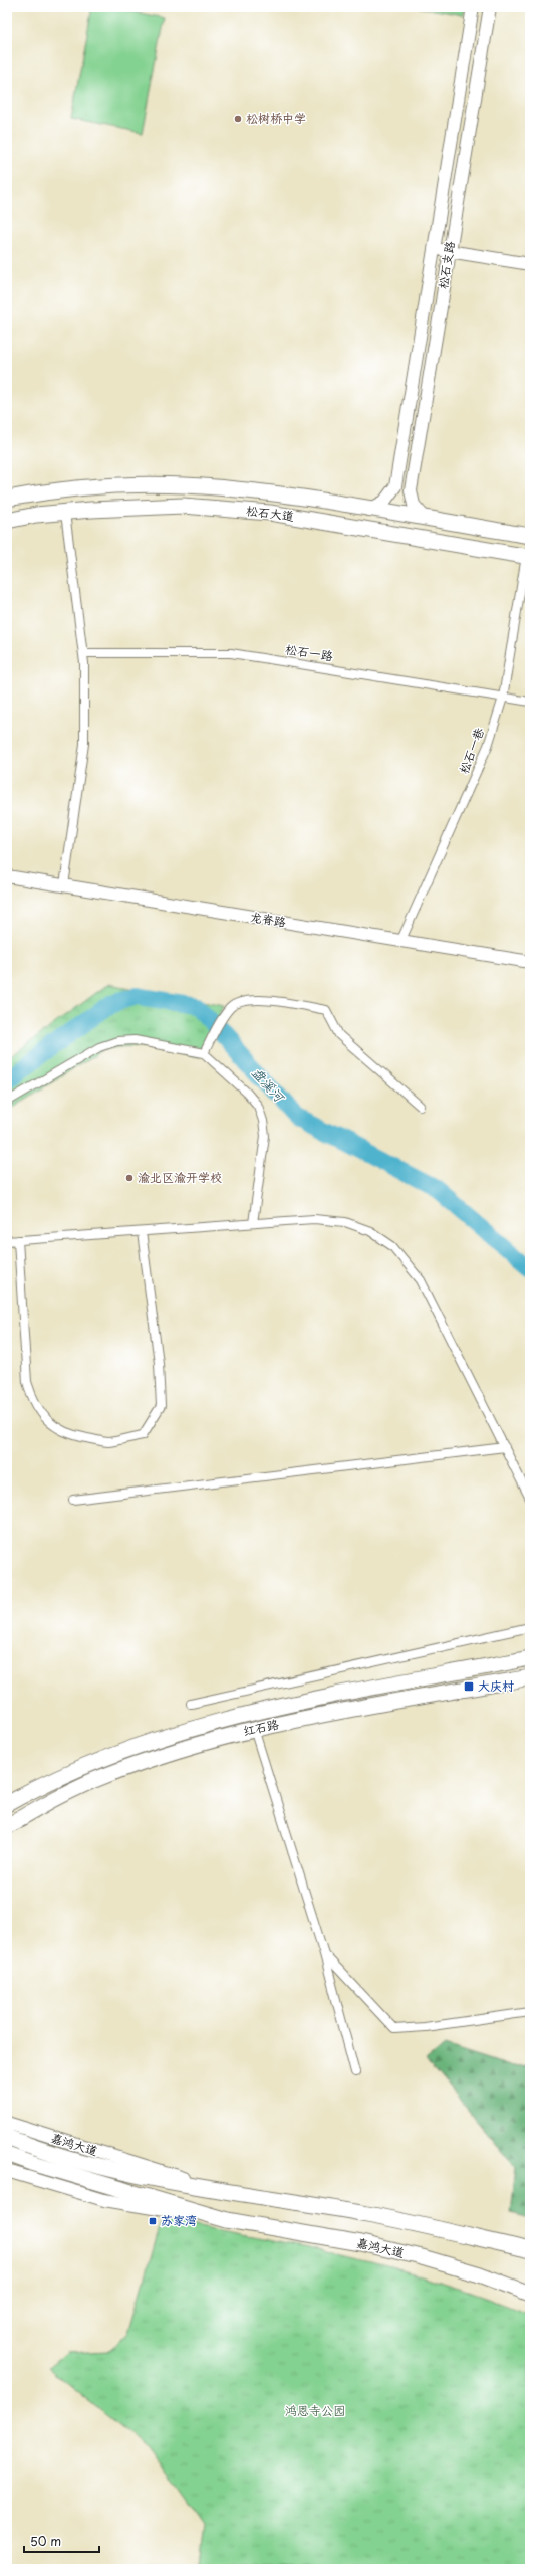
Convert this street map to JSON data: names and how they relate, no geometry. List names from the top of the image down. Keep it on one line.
{"streets":{"highway":["松石大道","红石路","嘉鸿大道"],"street":["松石支路","松石一路","松石一巷","龙脊路"]},"crossings":[["松石支路","松石大道"],["松石大道","松石一巷"],["松石一路","松石一巷"],["松石一巷","龙脊路"]],"water":["盘溪河"],"parks":["鸿恩寺公园"],"places":{"other":["松树桥中学","渝北区渝开学校"],"transit":["大庆村","苏家湾"]},"scale_bar":"50 m"}
